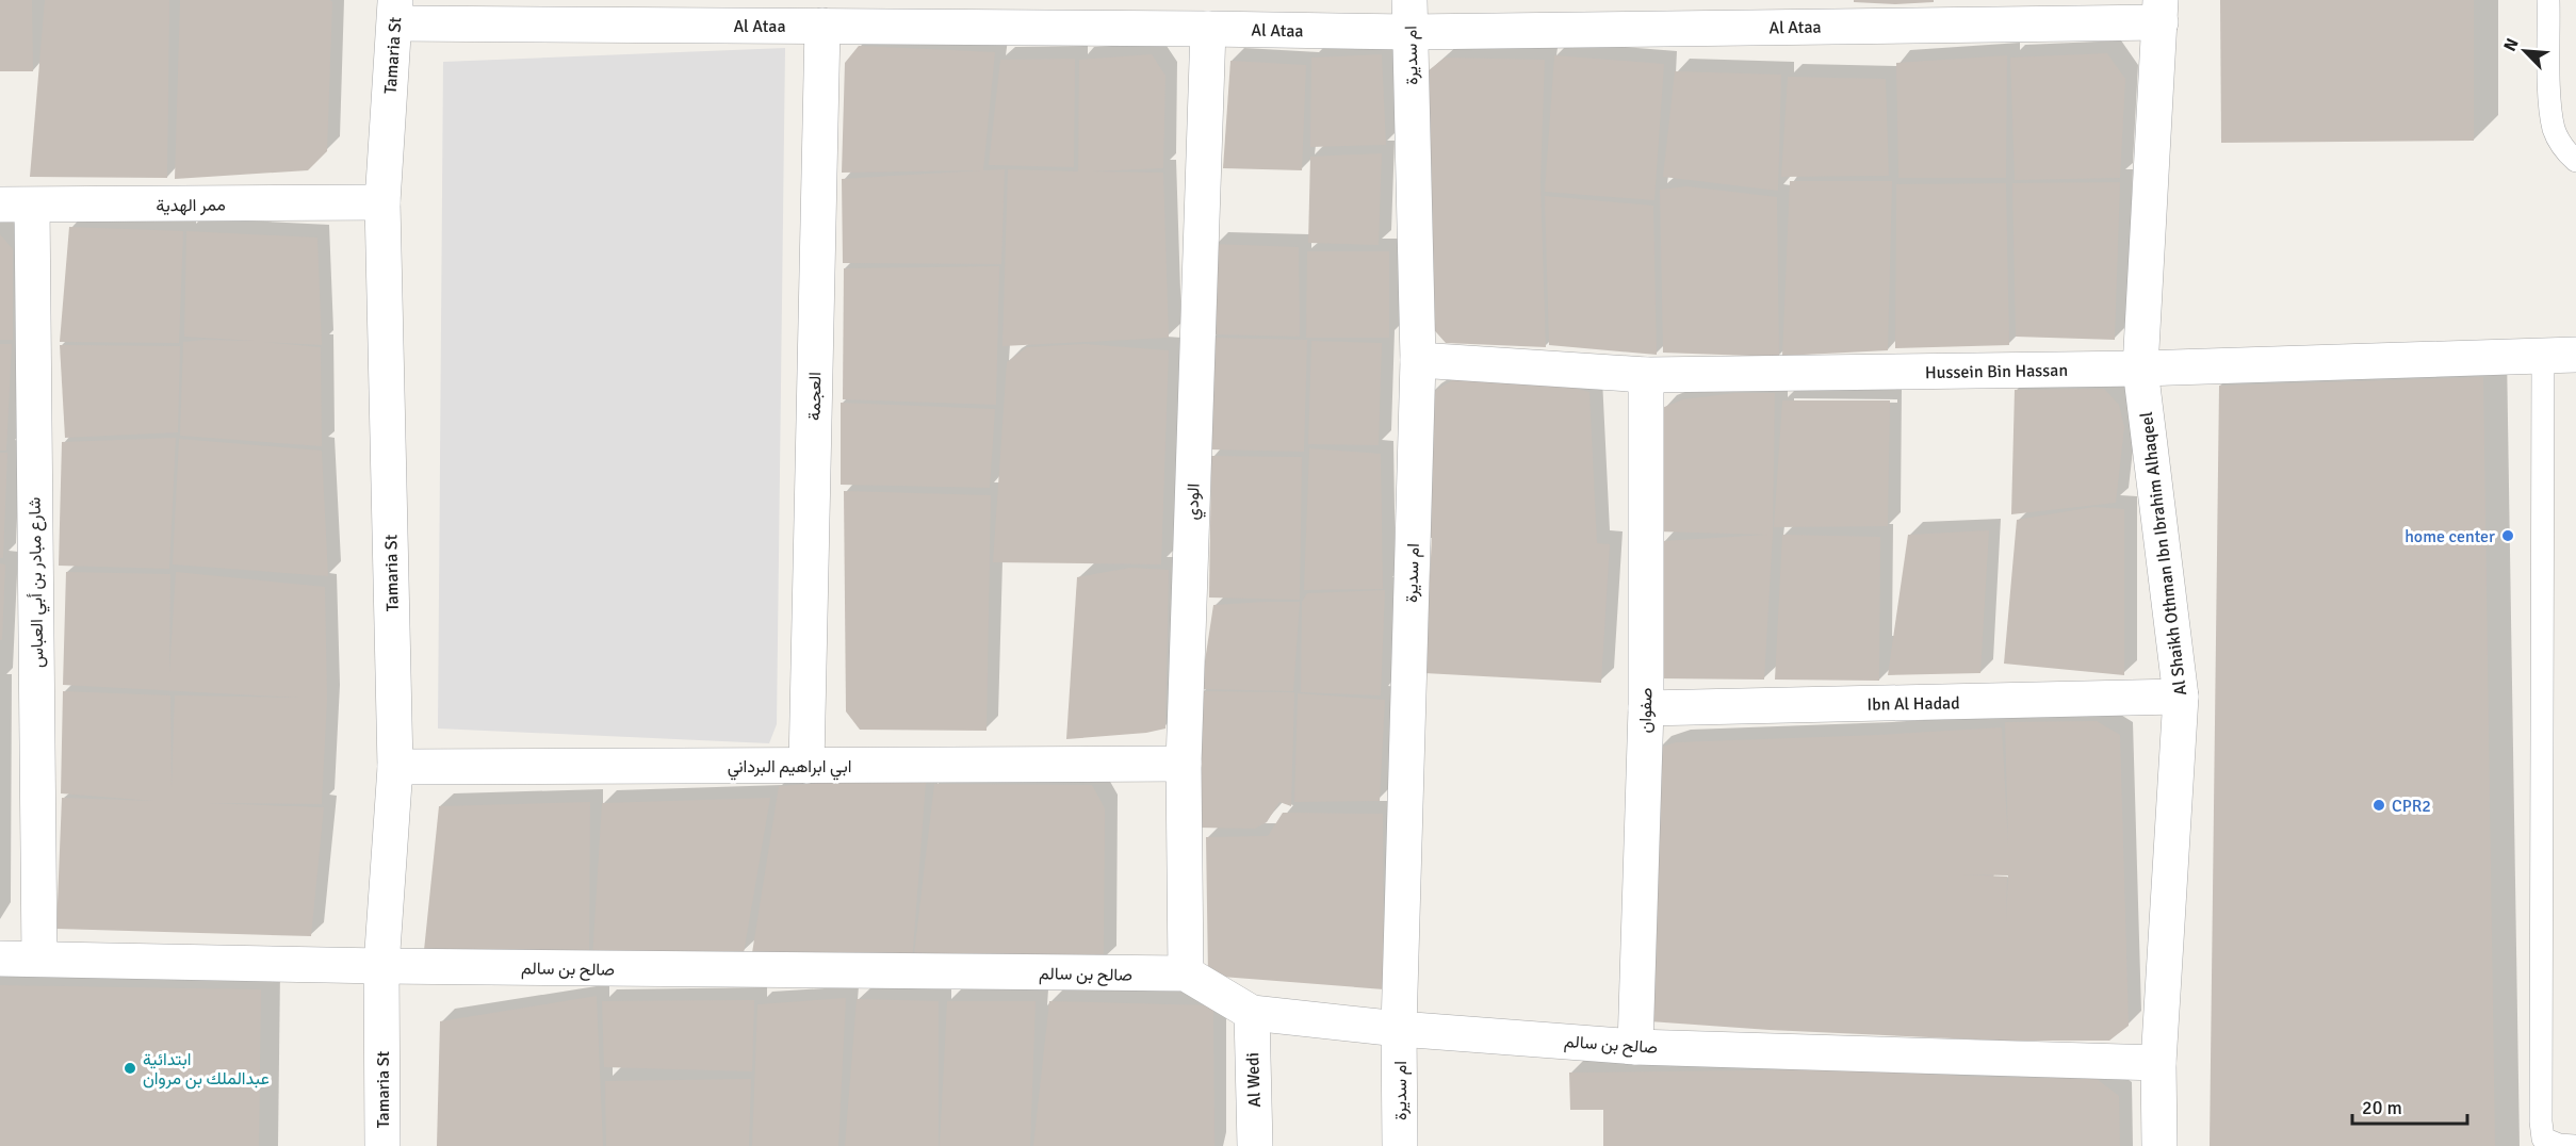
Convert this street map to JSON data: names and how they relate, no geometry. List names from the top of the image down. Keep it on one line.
{"streets":{"street":["Al Ataa","Tamaria St","ام سديرة","ممر الهدية","Hussein Bin Hassan","العجمة","الودي","Al Shaikh Othman Ibn Ibrahim Alhaqeel","شارع مبادر بن أبي العباس","Ibn Al Hadad","صفوان","ابي ابراهيم البرداني","صالح بن سالم","Al Wedi"]},"crossings":[["Al Ataa","Tamaria St"],["Al Ataa","ام سديرة"],["Al Ataa","العجمة"],["Al Ataa","الودي"],["Al Ataa","Al Shaikh Othman Ibn Ibrahim Alhaqeel"],["Tamaria St","ممر الهدية"],["Tamaria St","ابي ابراهيم البرداني"],["Tamaria St","صالح بن سالم"],["ام سديرة","Hussein Bin Hassan"],["ام سديرة","صالح بن سالم"],["ممر الهدية","شارع مبادر بن أبي العباس"],["Hussein Bin Hassan","Al Shaikh Othman Ibn Ibrahim Alhaqeel"],["Hussein Bin Hassan","صفوان"],["العجمة","ابي ابراهيم البرداني"],["الودي","ابي ابراهيم البرداني"],["الودي","صالح بن سالم"],["Al Shaikh Othman Ibn Ibrahim Alhaqeel","Ibn Al Hadad"],["Al Shaikh Othman Ibn Ibrahim Alhaqeel","صالح بن سالم"],["شارع مبادر بن أبي العباس","صالح بن سالم"],["Ibn Al Hadad","صفوان"],["صفوان","صالح بن سالم"],["صالح بن سالم","Al Wedi"]],"places":["home center","CPR2","ابتدائية عبدالملك بن مروان"],"scale_bar":"20 m","north":"top left"}
